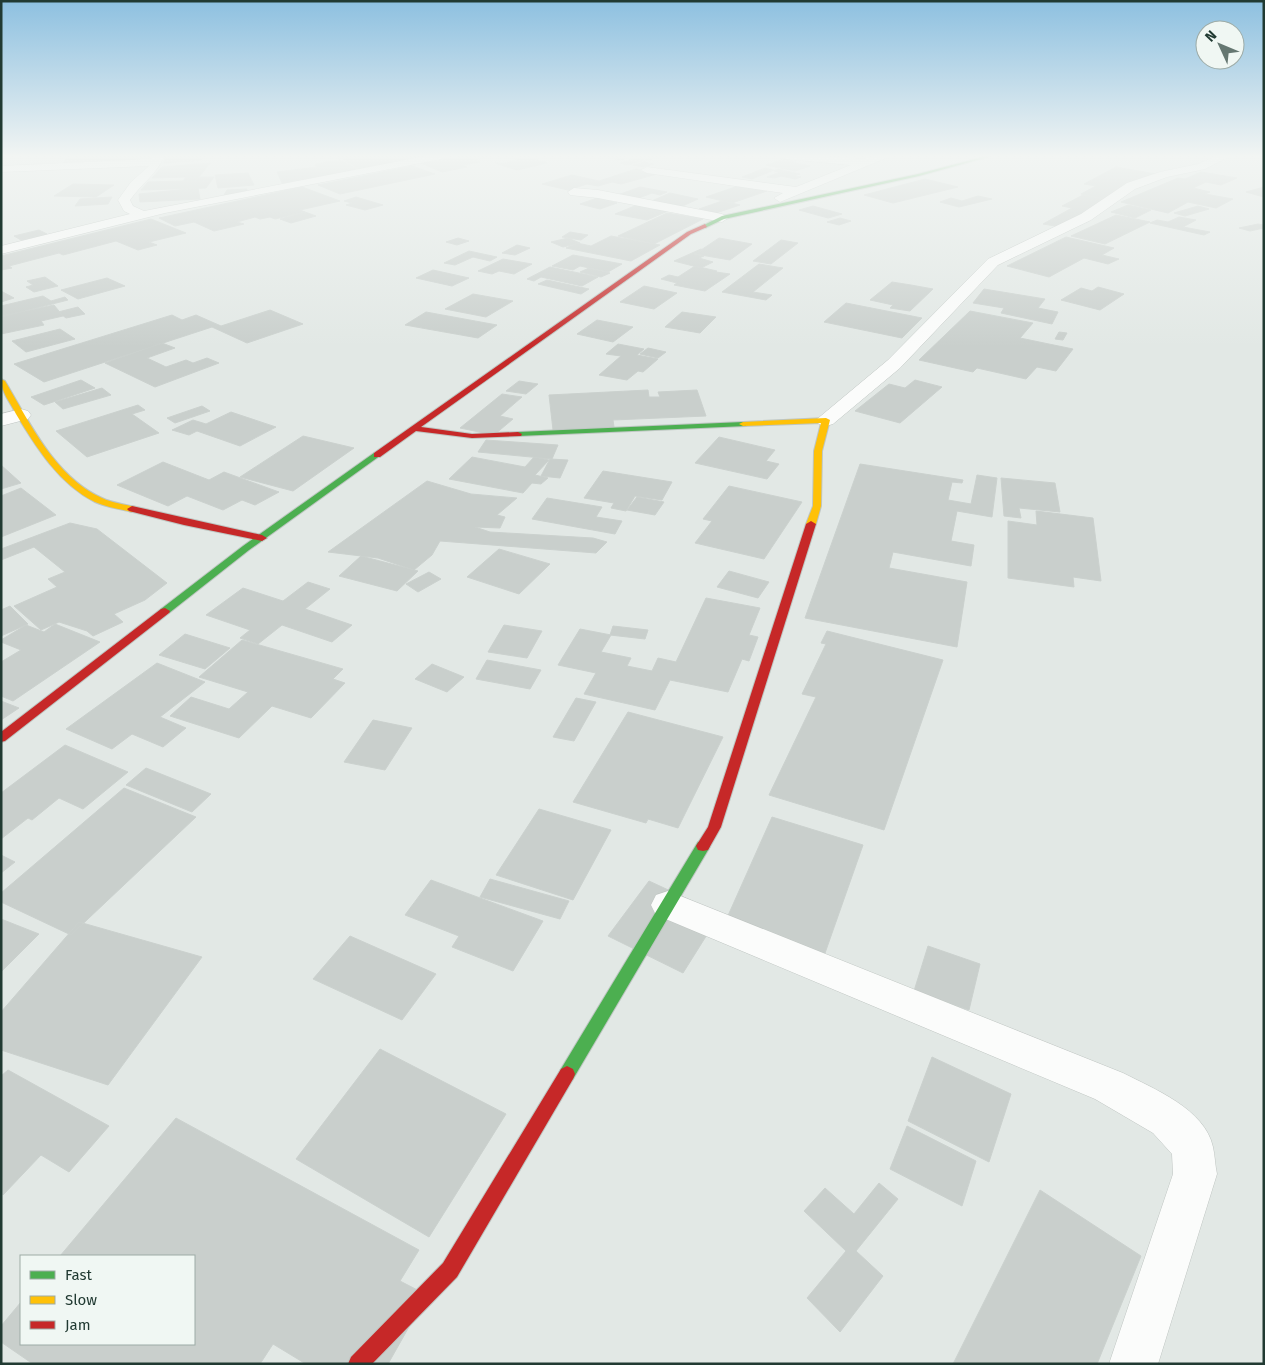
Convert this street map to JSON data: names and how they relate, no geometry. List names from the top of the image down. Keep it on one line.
{"legend":["Fast","Slow","Jam"],"north":"top left"}
